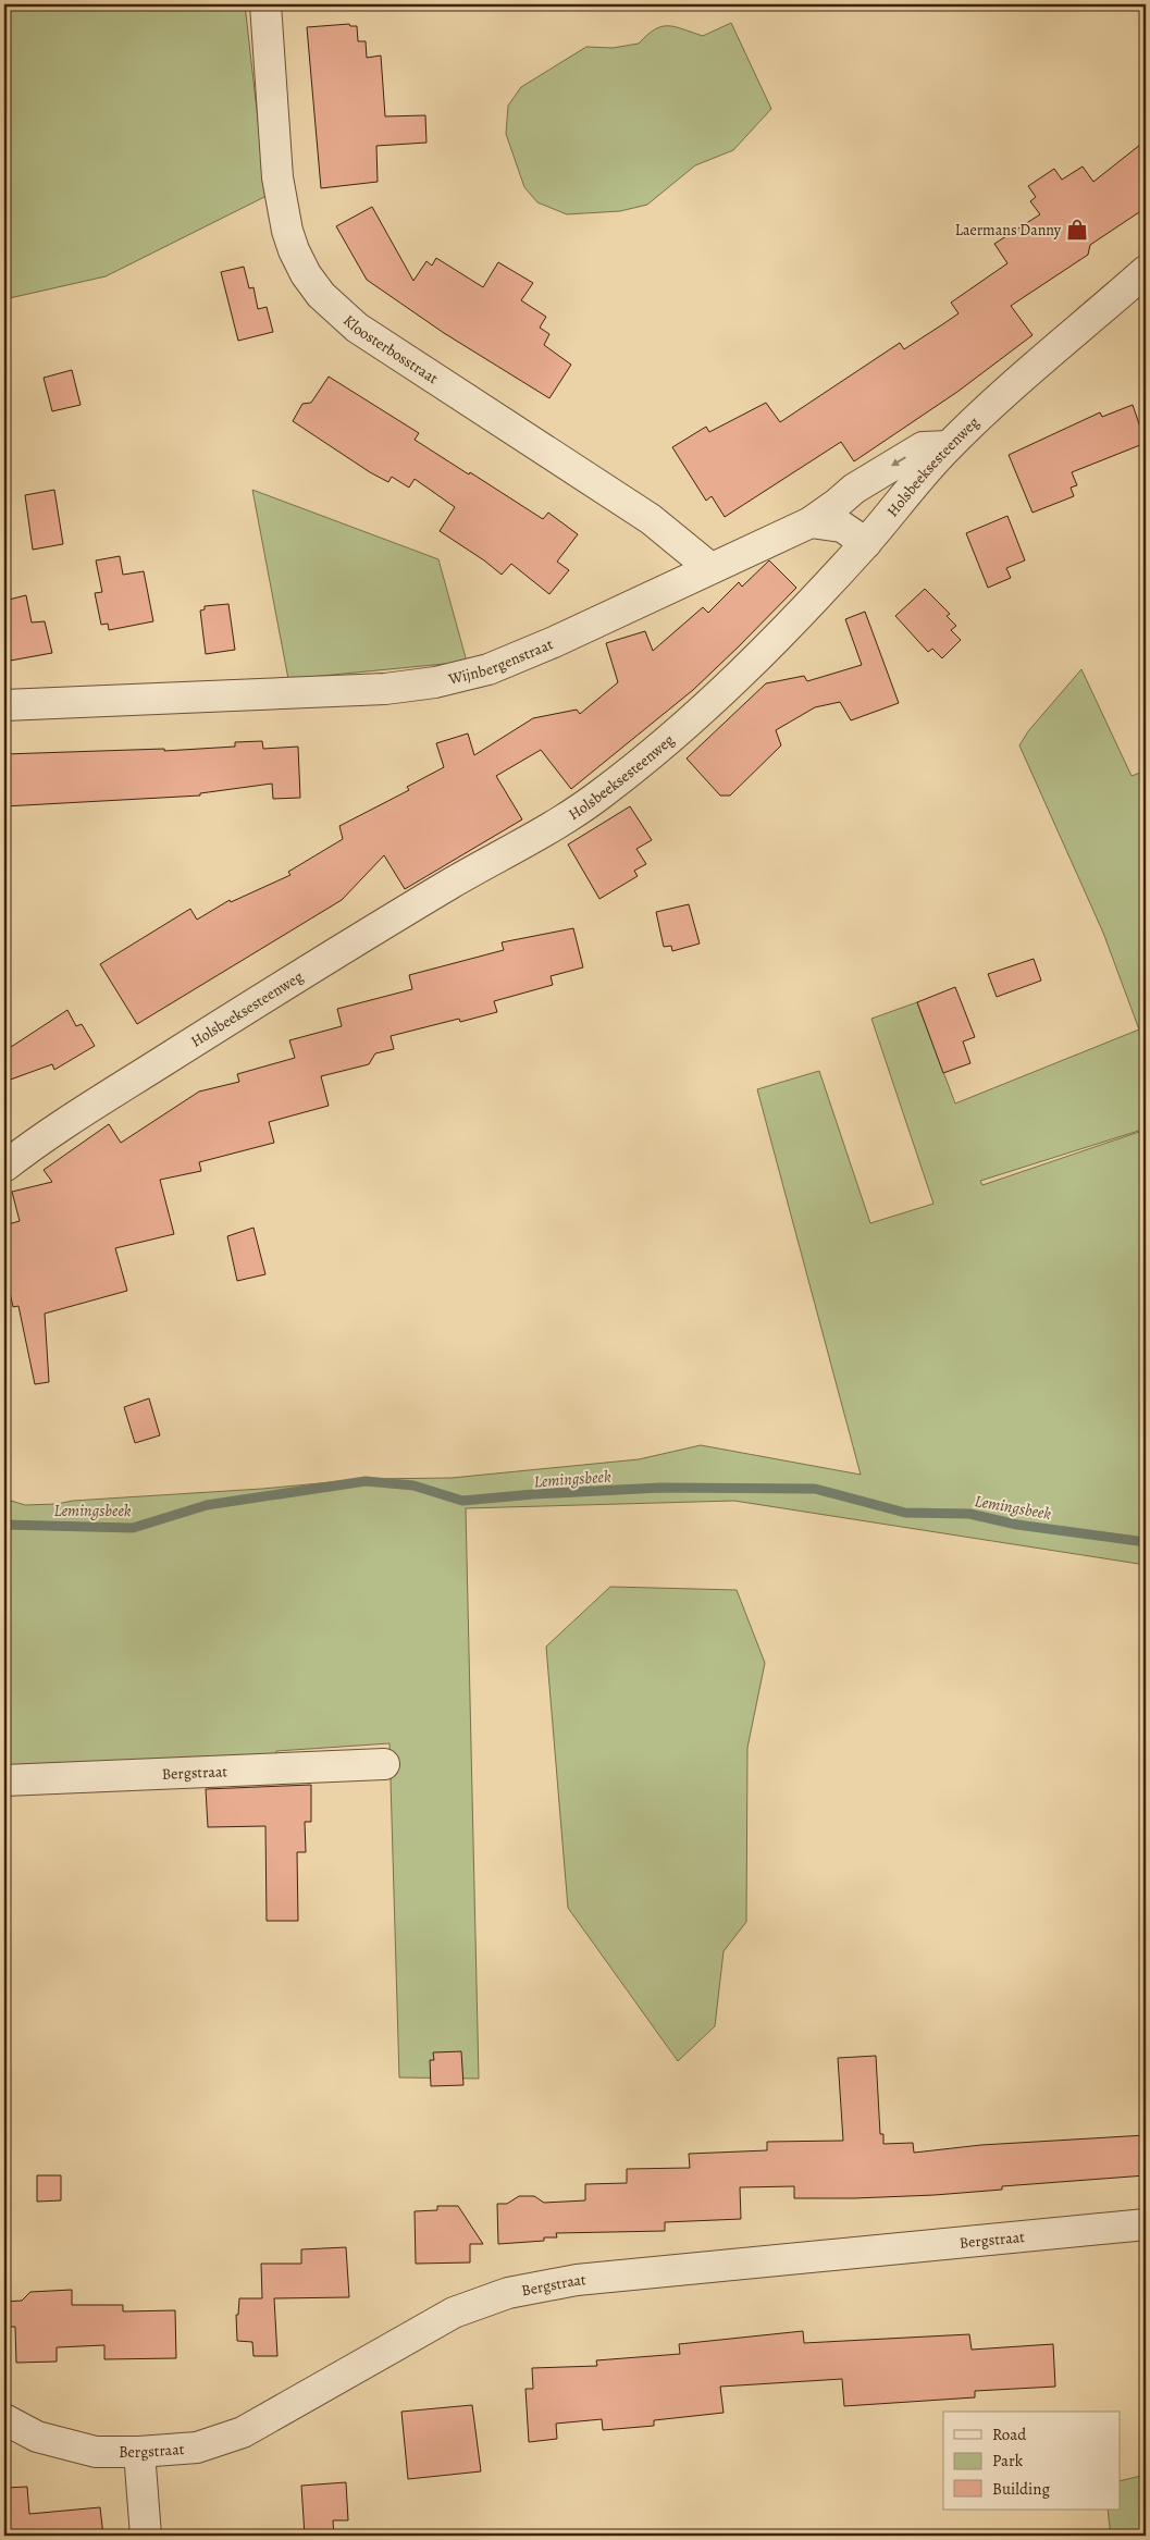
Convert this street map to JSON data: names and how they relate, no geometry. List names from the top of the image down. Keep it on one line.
{"streets":{"street":["Kloosterbosstraat","Holsbeeksesteenweg","Wijnbergenstraat","Bergstraat"]},"crossings":[["Kloosterbosstraat","Wijnbergenstraat"],["Holsbeeksesteenweg","Wijnbergenstraat"]],"water":["Lemingsbeek"],"places":{"shop":["Laermans Danny"]},"legend":["Road","Park","Building"]}
